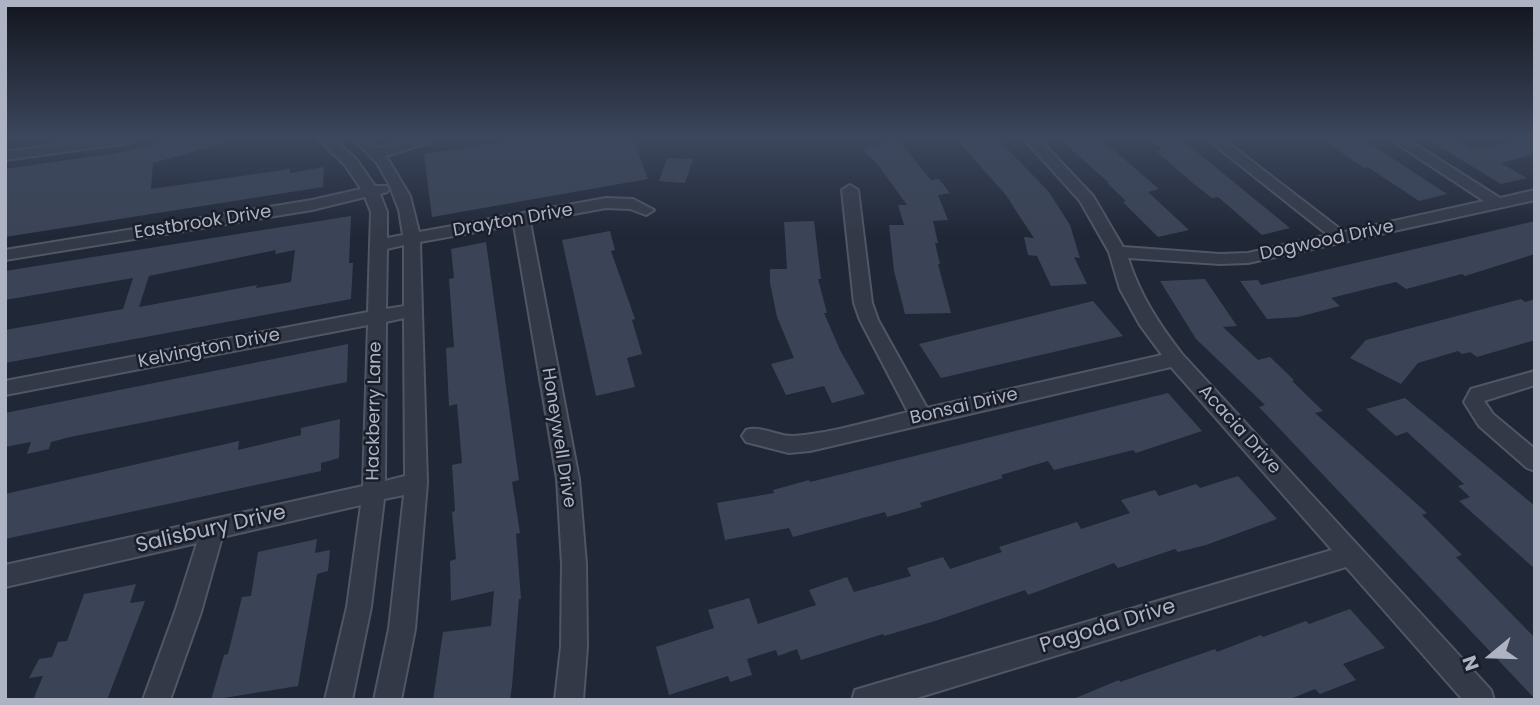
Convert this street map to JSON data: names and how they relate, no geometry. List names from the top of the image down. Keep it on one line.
{"streets":{"street":["Drayton Drive","Eastbrook Drive","Dogwood Drive","Kelvington Drive","Bonsai Drive","Hackberry Lane","Acacia Drive","Honeywell Drive","Salisbury Drive","Pagoda Drive"]},"crossings":[["Drayton Drive","Hackberry Lane"],["Drayton Drive","Honeywell Drive"],["Eastbrook Drive","Hackberry Lane"],["Dogwood Drive","Acacia Drive"],["Kelvington Drive","Hackberry Lane"],["Bonsai Drive","Acacia Drive"],["Hackberry Lane","Salisbury Drive"],["Acacia Drive","Pagoda Drive"]],"north":"left"}
